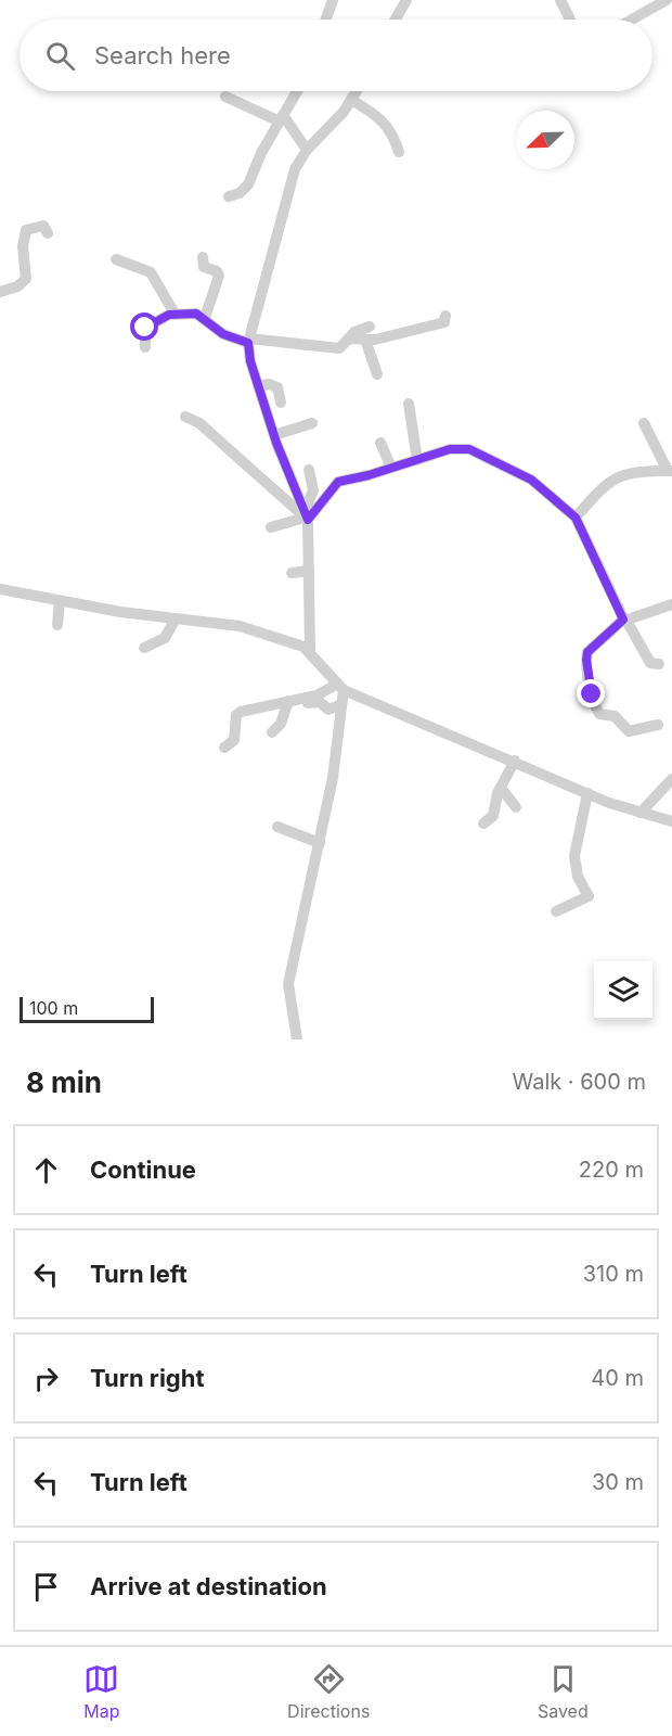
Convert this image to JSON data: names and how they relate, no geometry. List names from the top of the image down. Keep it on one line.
{"scale_bar":"100 m","north":"bottom left","page":{"search":"Search here","scale":"100 m","heading":["8 min","Walk · 600 m"],"list":[["Continue","220 m"],["Turn left","310 m"],["Turn right","40 m"],["Turn left","30 m"],"Arrive at destination"],"nav":["Map","Directions","Saved"]}}
